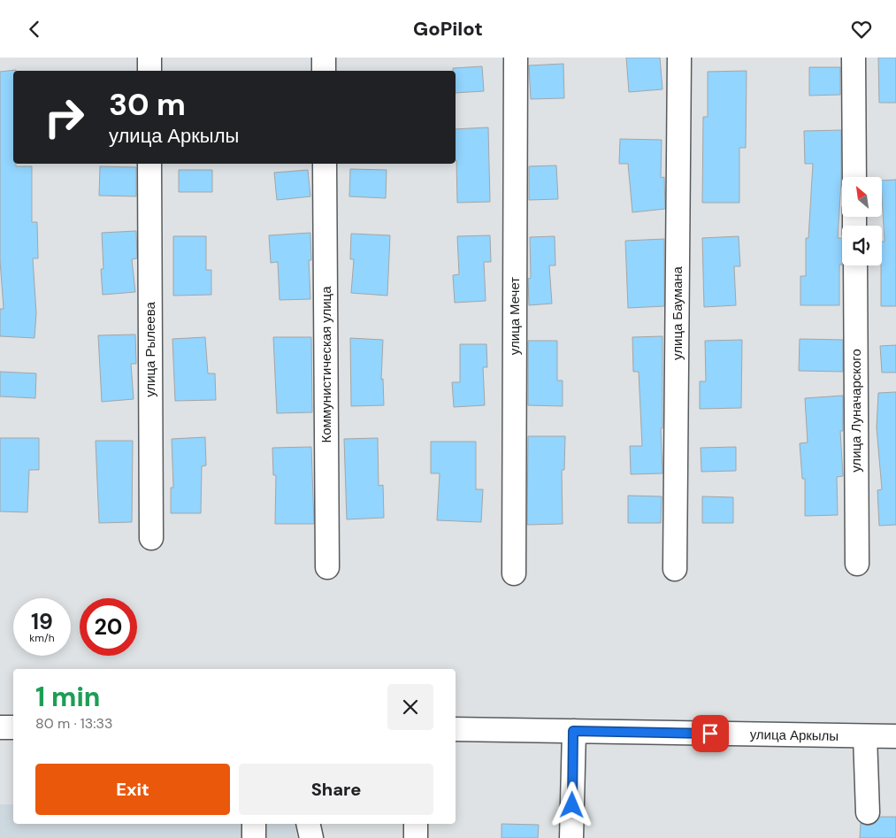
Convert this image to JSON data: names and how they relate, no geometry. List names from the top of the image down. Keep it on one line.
{"streets":{"street":["улица Баумана","улица Мечет","улица Рылеева","Коммунистическая улица","улица Луначарского","улица Аркылы"]},"north":"top left","page":{"header":"GoPilot","turn":["30 m","улица Аркылы"],"speed":"19 km/h","limit":"20","heading":["1 min","80 m · 13:33"],"buttons":["Exit","Share"]}}
